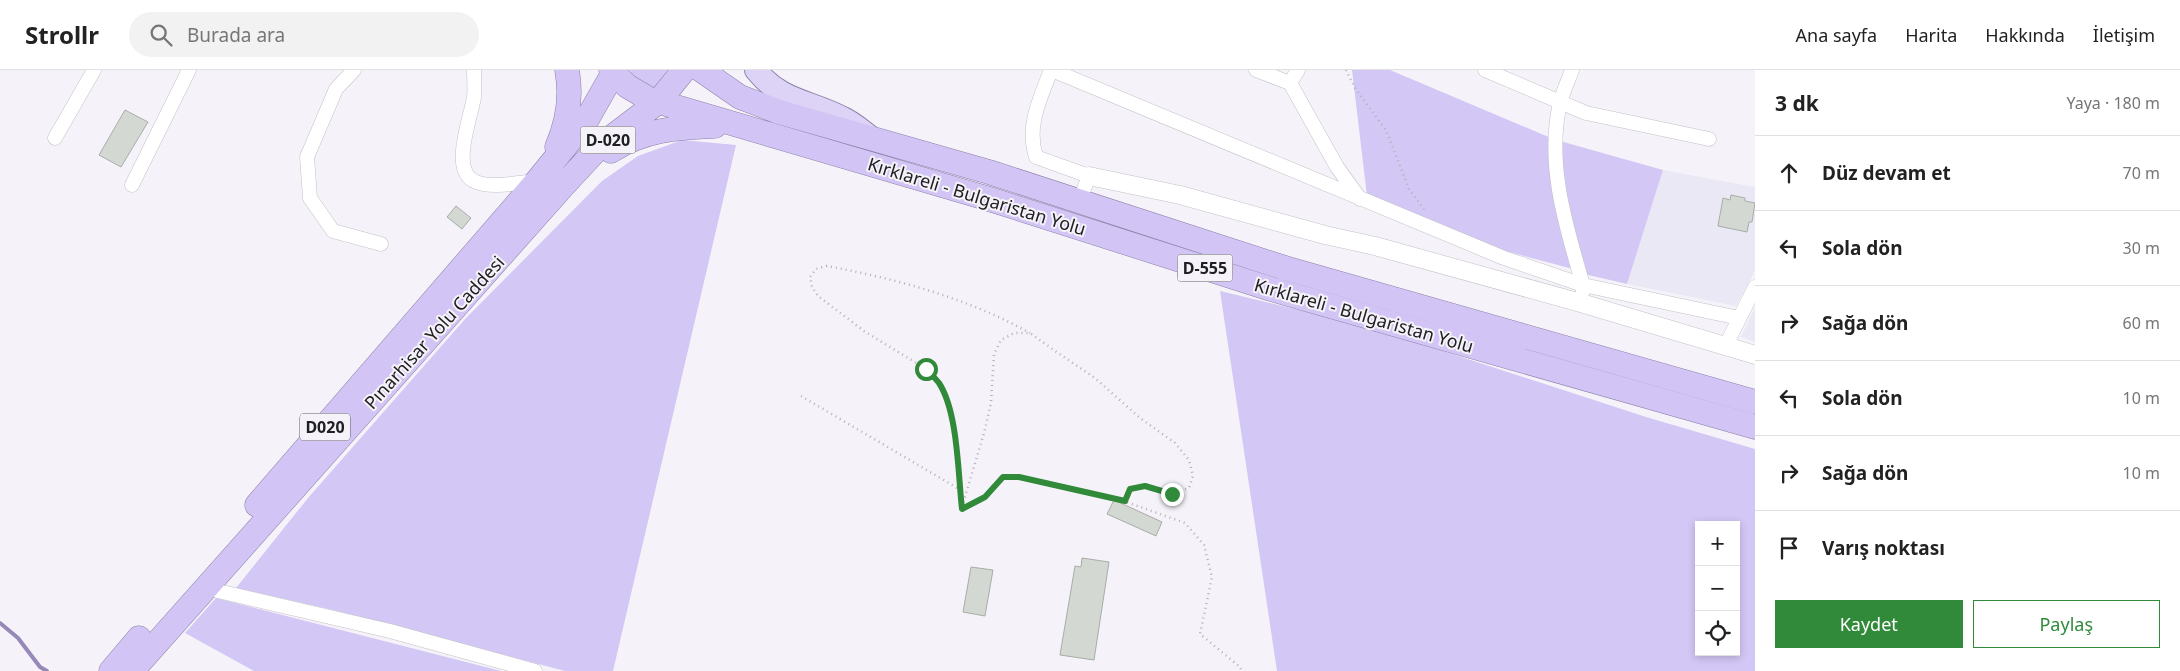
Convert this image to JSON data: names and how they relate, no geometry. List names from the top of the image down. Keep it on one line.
{"streets":{"highway":["D-020","Kırklareli - Bulgaristan Yolu","D-555","Pınarhisar Yolu Caddesi","D020"]},"crossings":[["Kırklareli - Bulgaristan Yolu","D-555"],["Kırklareli - Bulgaristan Yolu","Pınarhisar Yolu Caddesi"],["D-555","Pınarhisar Yolu Caddesi"]],"page":{"header":"Strollr","search":"Burada ara","nav":["Ana sayfa","Harita","Hakkında","İletişim"],"heading":["3 dk","Yaya · 180 m"],"list":[["Düz devam et","70 m"],["Sola dön","30 m"],["Sağa dön","60 m"],["Sola dön","10 m"],["Sağa dön","10 m"],"Varış noktası"],"map_buttons":["+","−"],"buttons":["Kaydet","Paylaş"]}}
